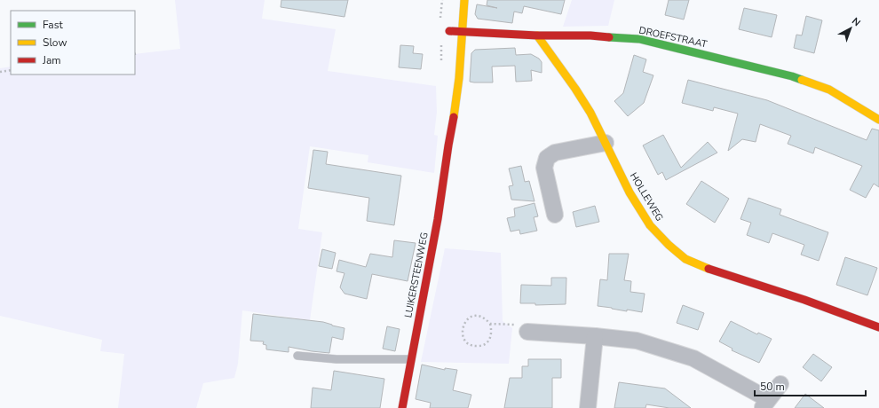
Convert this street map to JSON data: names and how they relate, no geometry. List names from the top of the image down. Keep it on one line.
{"streets":{"street":["DROEFSTRAAT","HOLLEWEG","LUIKERSTEENWEG"]},"crossings":[["DROEFSTRAAT","HOLLEWEG"],["DROEFSTRAAT","LUIKERSTEENWEG"]],"legend":["Fast","Slow","Jam"],"scale_bar":"50 m","north":"top right"}
